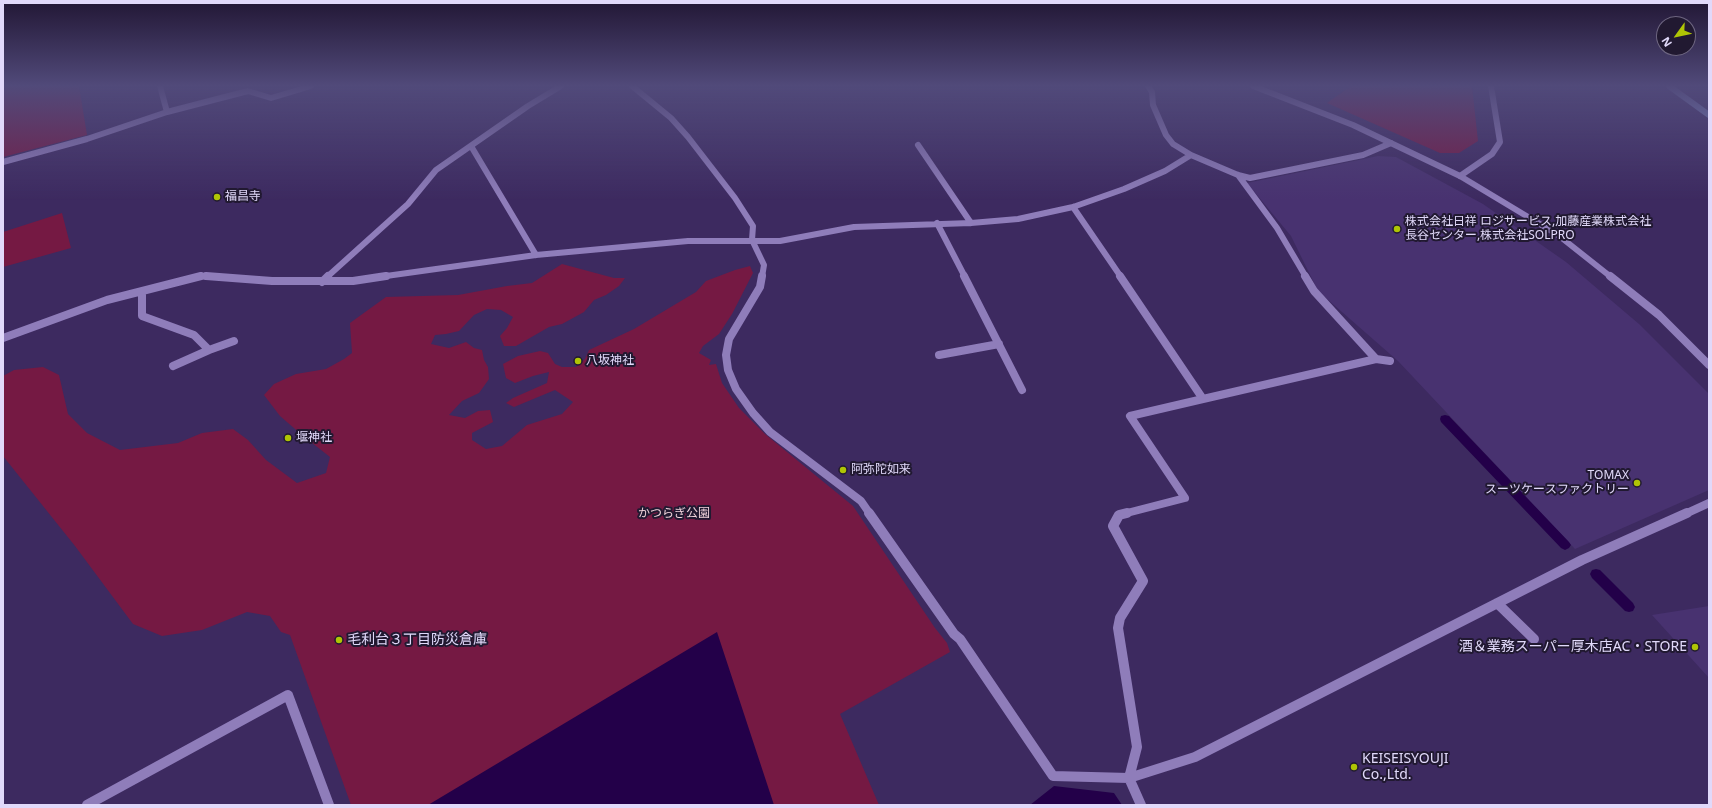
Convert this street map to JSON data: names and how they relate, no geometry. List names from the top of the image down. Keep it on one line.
{"parks":["かつらぎ公園"],"places":["福昌寺","株式会社日祥 ロジサービス,加藤産業株式会社 長谷センター,株式会社SOLPRO","八坂神社","堰神社","阿弥陀如来","TOMAX スーツケースファクトリー","毛利台３丁目防災倉庫","酒＆業務スーパー厚木店AC・STORE","KEISEISYOUJI Co.,Ltd."],"north":"bottom left"}
